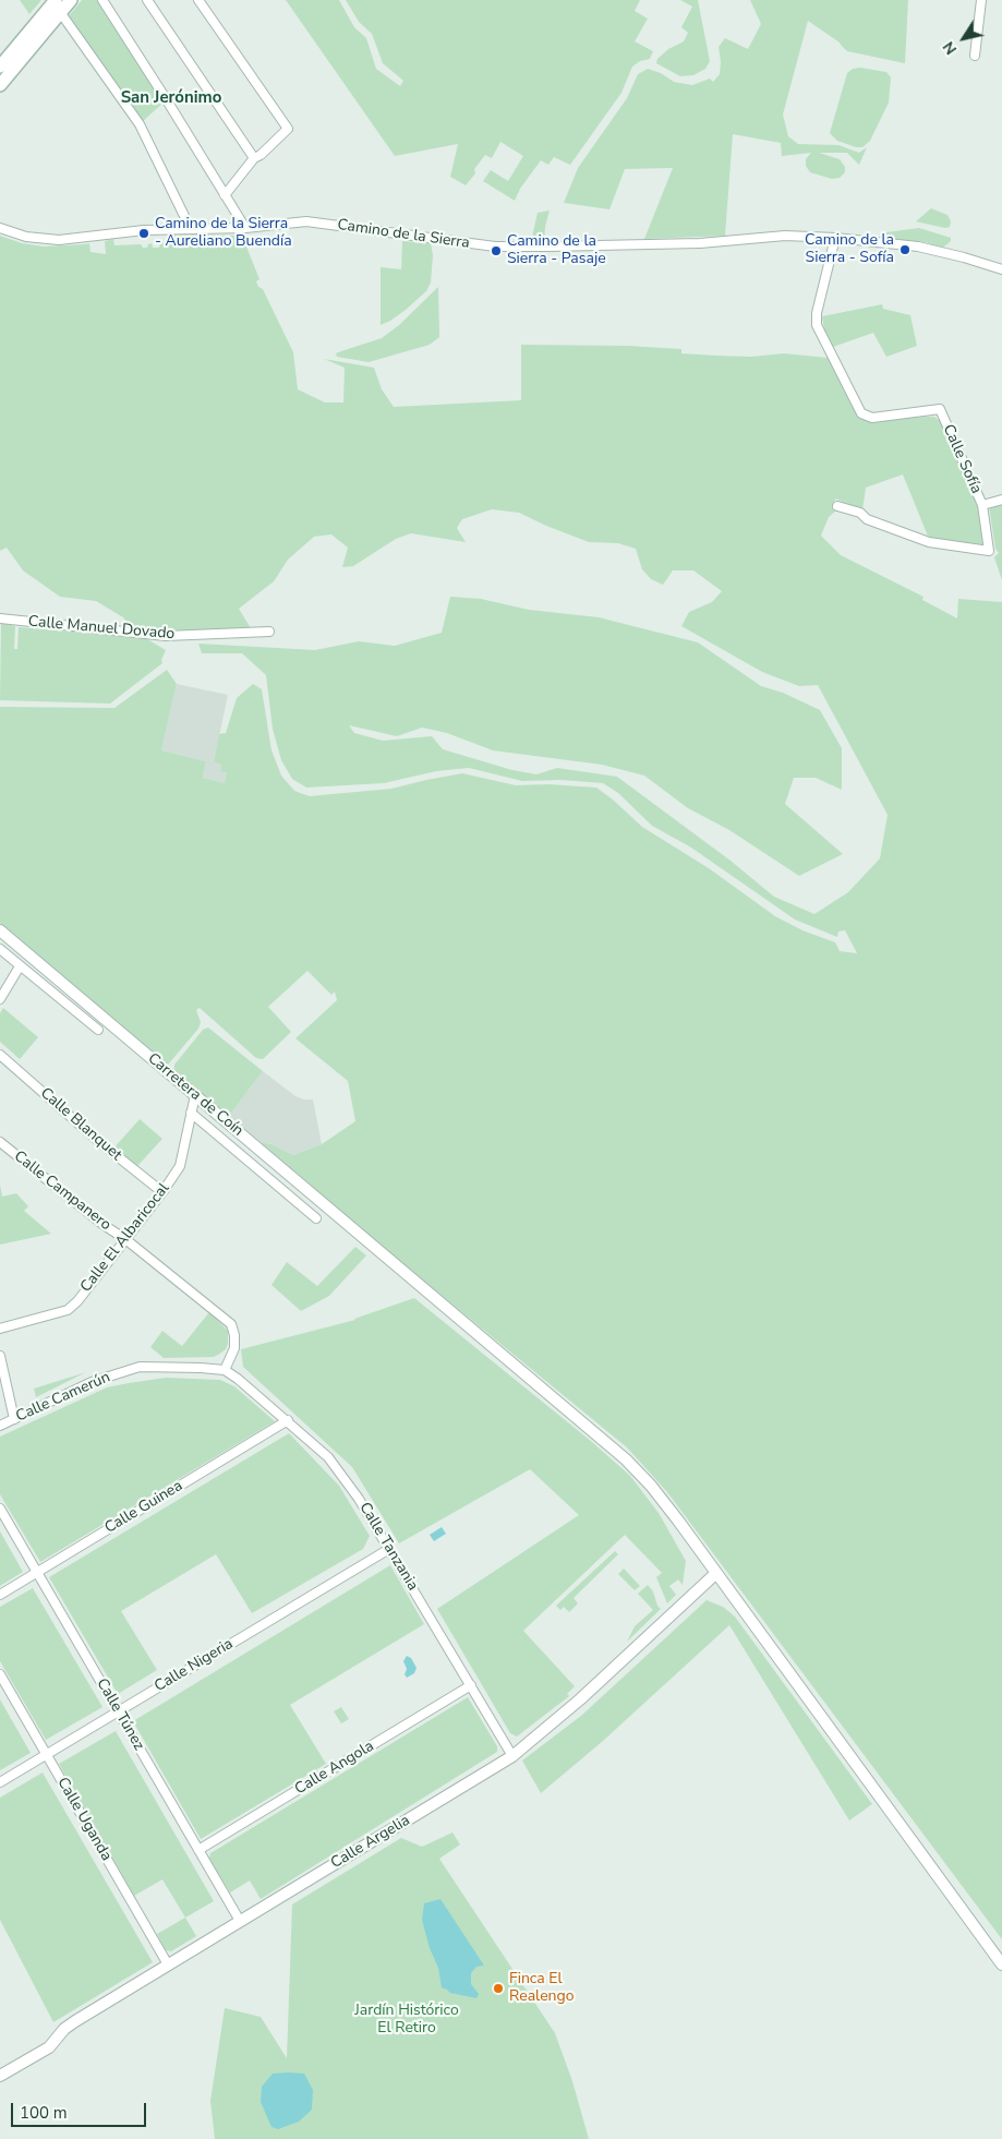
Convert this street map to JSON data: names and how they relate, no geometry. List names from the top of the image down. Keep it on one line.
{"streets":{"street":["Camino de la Sierra","Calle Sofía","Calle Manuel Dovado","Carretera de Coín","Calle Blanquet","Calle Campanero","Calle El Albaricocal","Calle Camerún","Calle Guinea","Calle Tanzania","Calle Nigeria","Calle Túnez","Calle Angola","Calle Uganda","Calle Argelia"]},"crossings":[["Camino de la Sierra","Calle Sofía"],["Carretera de Coín","Calle El Albaricocal"],["Carretera de Coín","Calle Argelia"],["Calle Blanquet","Calle El Albaricocal"],["Calle Campanero","Calle El Albaricocal"],["Calle Campanero","Calle Camerún"],["Calle Campanero","Calle Tanzania"],["Calle Camerún","Calle Tanzania"],["Calle Guinea","Calle Tanzania"],["Calle Guinea","Calle Túnez"],["Calle Tanzania","Calle Nigeria"],["Calle Tanzania","Calle Angola"],["Calle Tanzania","Calle Argelia"],["Calle Nigeria","Calle Túnez"],["Calle Nigeria","Calle Uganda"],["Calle Túnez","Calle Angola"],["Calle Túnez","Calle Argelia"],["Calle Uganda","Calle Argelia"]],"districts":["San Jerónimo"],"parks":["Jardín Histórico El Retiro"],"places":["Camino de la Sierra - Aureliano Buendía","Camino de la Sierra - Sofía","Camino de la Sierra - Pasaje","Finca El Realengo"],"scale_bar":"100 m","north":"bottom left"}
